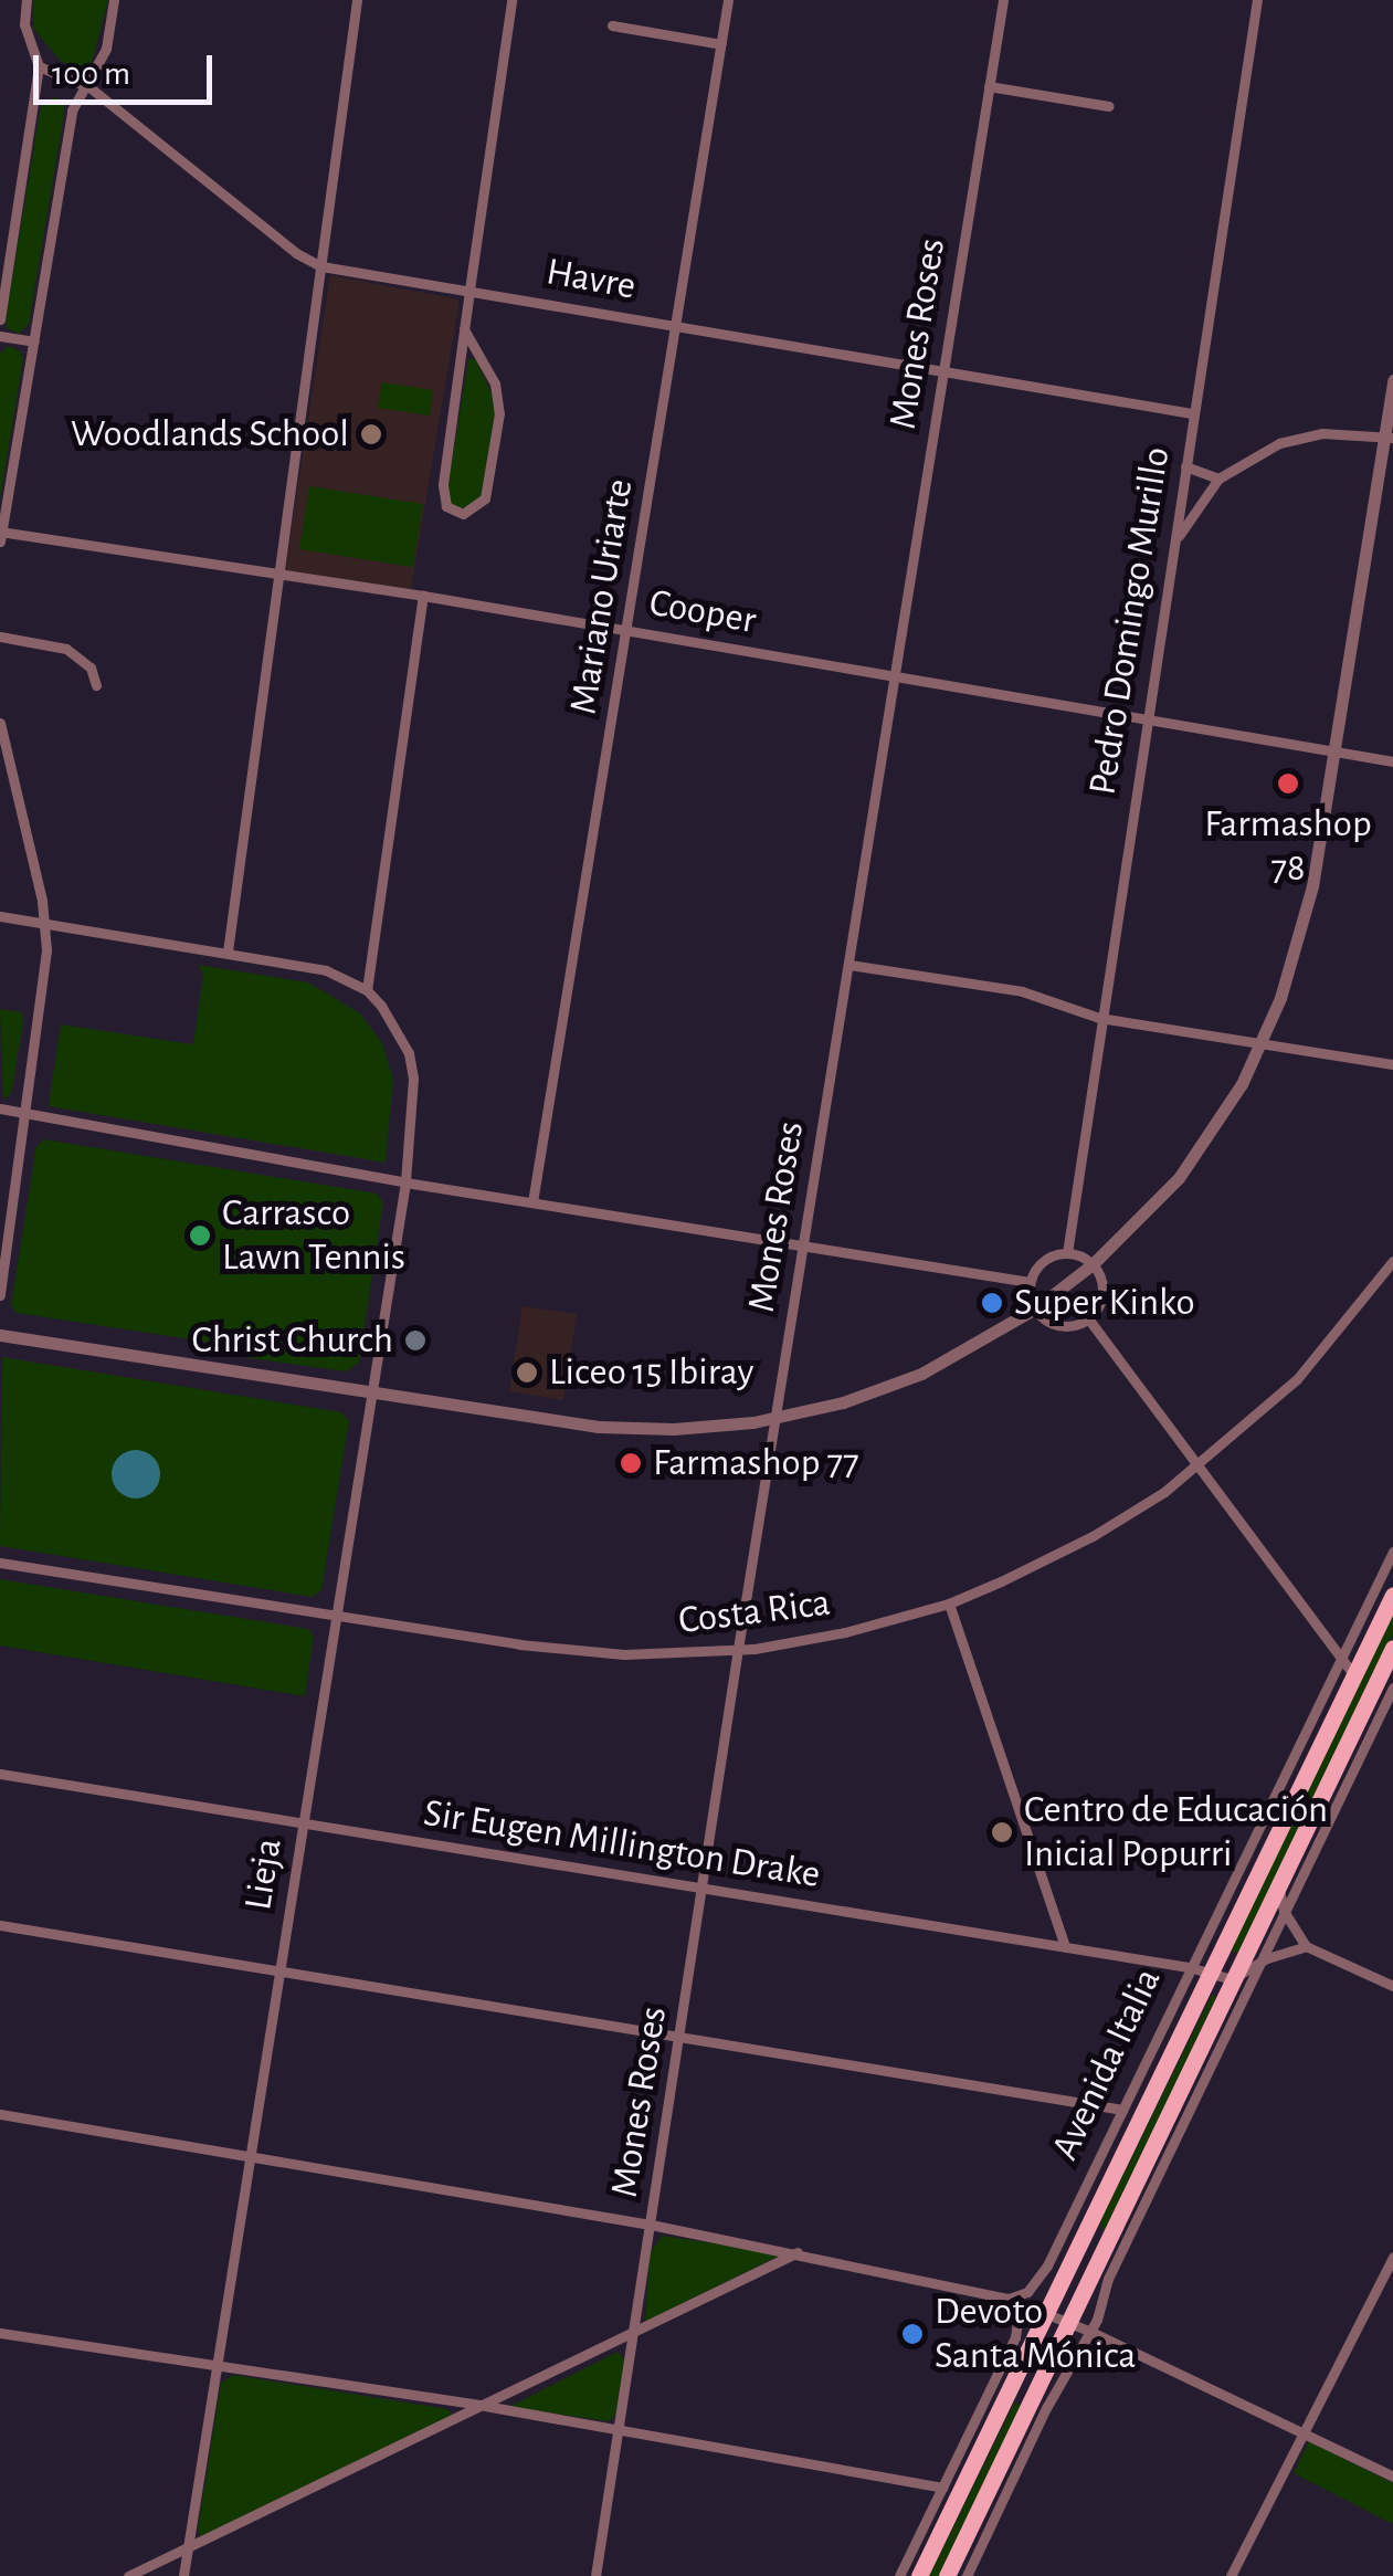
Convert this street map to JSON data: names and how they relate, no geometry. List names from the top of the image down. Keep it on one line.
{"streets":{"main road":["Avenida Italia"],"street":["Havre","Mones Roses","Mariano Uriarte","Cooper","Pedro Domingo Murillo","Costa Rica","Sir Eugen Millington Drake","Lieja"]},"crossings":[["Havre","Mones Roses"],["Havre","Mariano Uriarte"],["Havre","Pedro Domingo Murillo"],["Mones Roses","Cooper"],["Mones Roses","Costa Rica"],["Mones Roses","Sir Eugen Millington Drake"],["Mariano Uriarte","Cooper"],["Cooper","Pedro Domingo Murillo"],["Costa Rica","Lieja"],["Sir Eugen Millington Drake","Lieja"],["Sir Eugen Millington Drake","Avenida Italia"]],"places":["Woodlands School","Farmashop 78","Carrasco Lawn Tennis","Super Kinko","Christ Church","Liceo 15 Ibiray","Farmashop 77","Centro de Educación Inicial Popurri","Devoto Santa Mónica"],"scale_bar":"100 m"}
